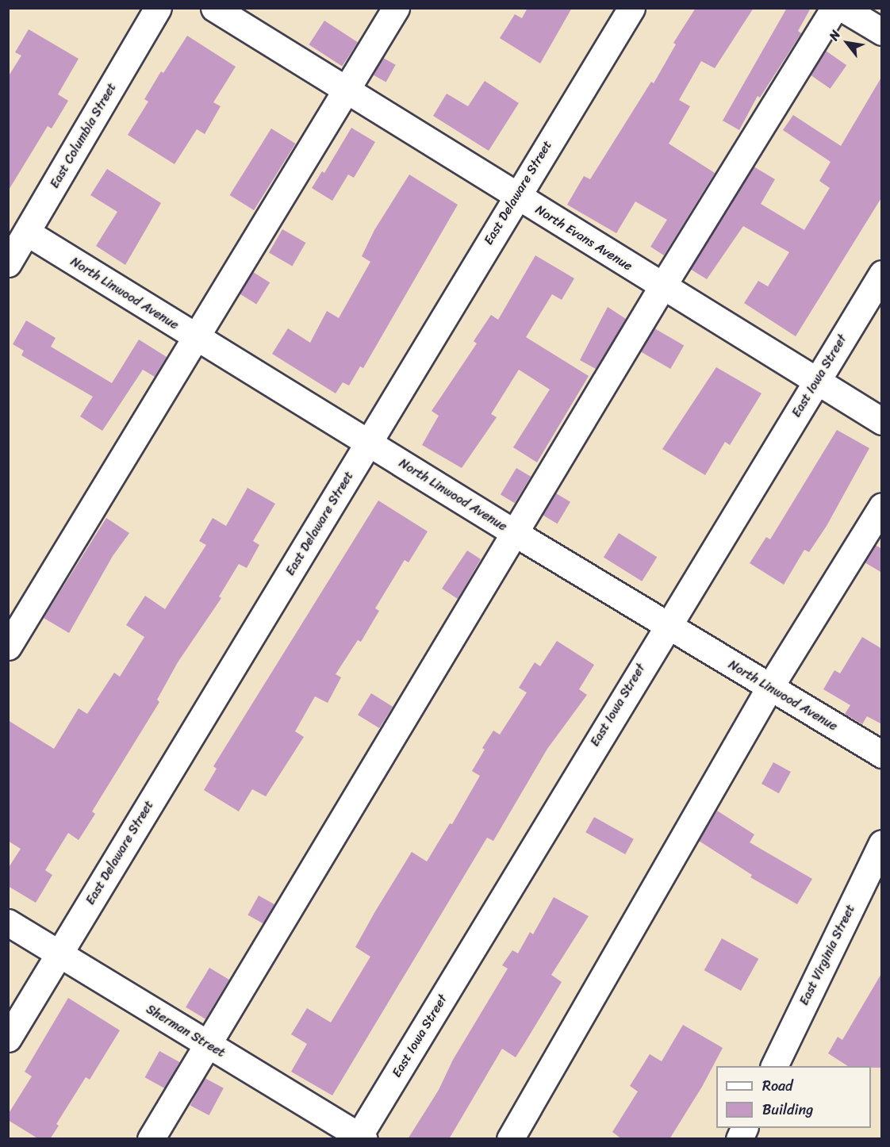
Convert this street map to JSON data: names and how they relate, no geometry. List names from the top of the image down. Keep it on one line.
{"streets":{"street":["East Columbia Street","East Delaware Street","North Evans Avenue","North Linwood Avenue","East Iowa Street","East Virginia Street","Sherman Street"]},"crossings":[["East Columbia Street","North Linwood Avenue"],["East Delaware Street","North Evans Avenue"],["East Delaware Street","North Linwood Avenue"],["East Delaware Street","Sherman Street"],["North Evans Avenue","East Iowa Street"],["North Linwood Avenue","East Iowa Street"],["East Iowa Street","Sherman Street"]],"legend":["Road","Building"],"north":"top left"}
